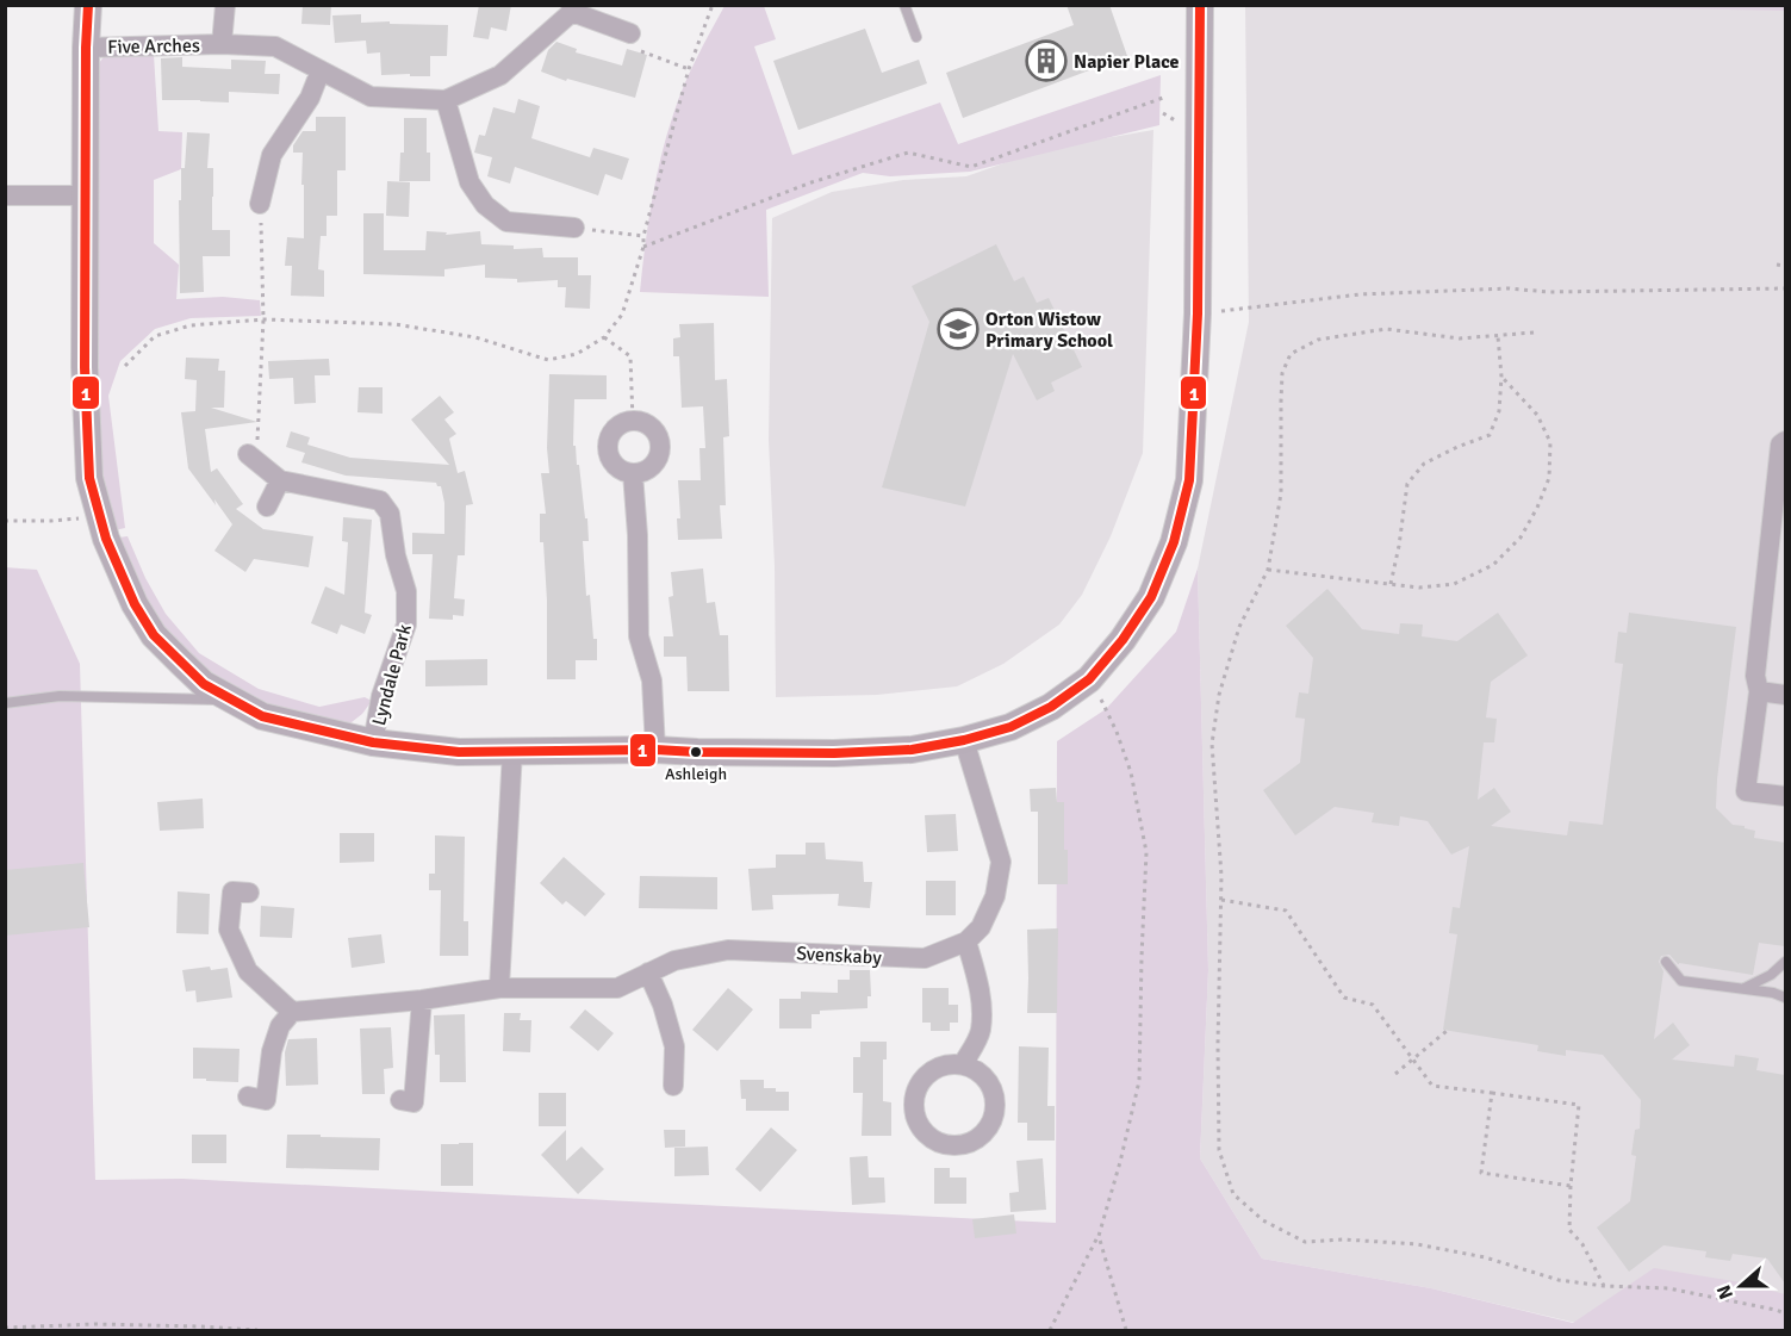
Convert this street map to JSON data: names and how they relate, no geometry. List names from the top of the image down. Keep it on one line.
{"streets":{"street":["Five Arches","Lyndale Park","Svenskaby"]},"places":{"building":["Napier Place"],"school or university":["Orton Wistow Primary School"],"other":["Ashleigh"]},"lines":["transit line 1"],"north":"left"}
